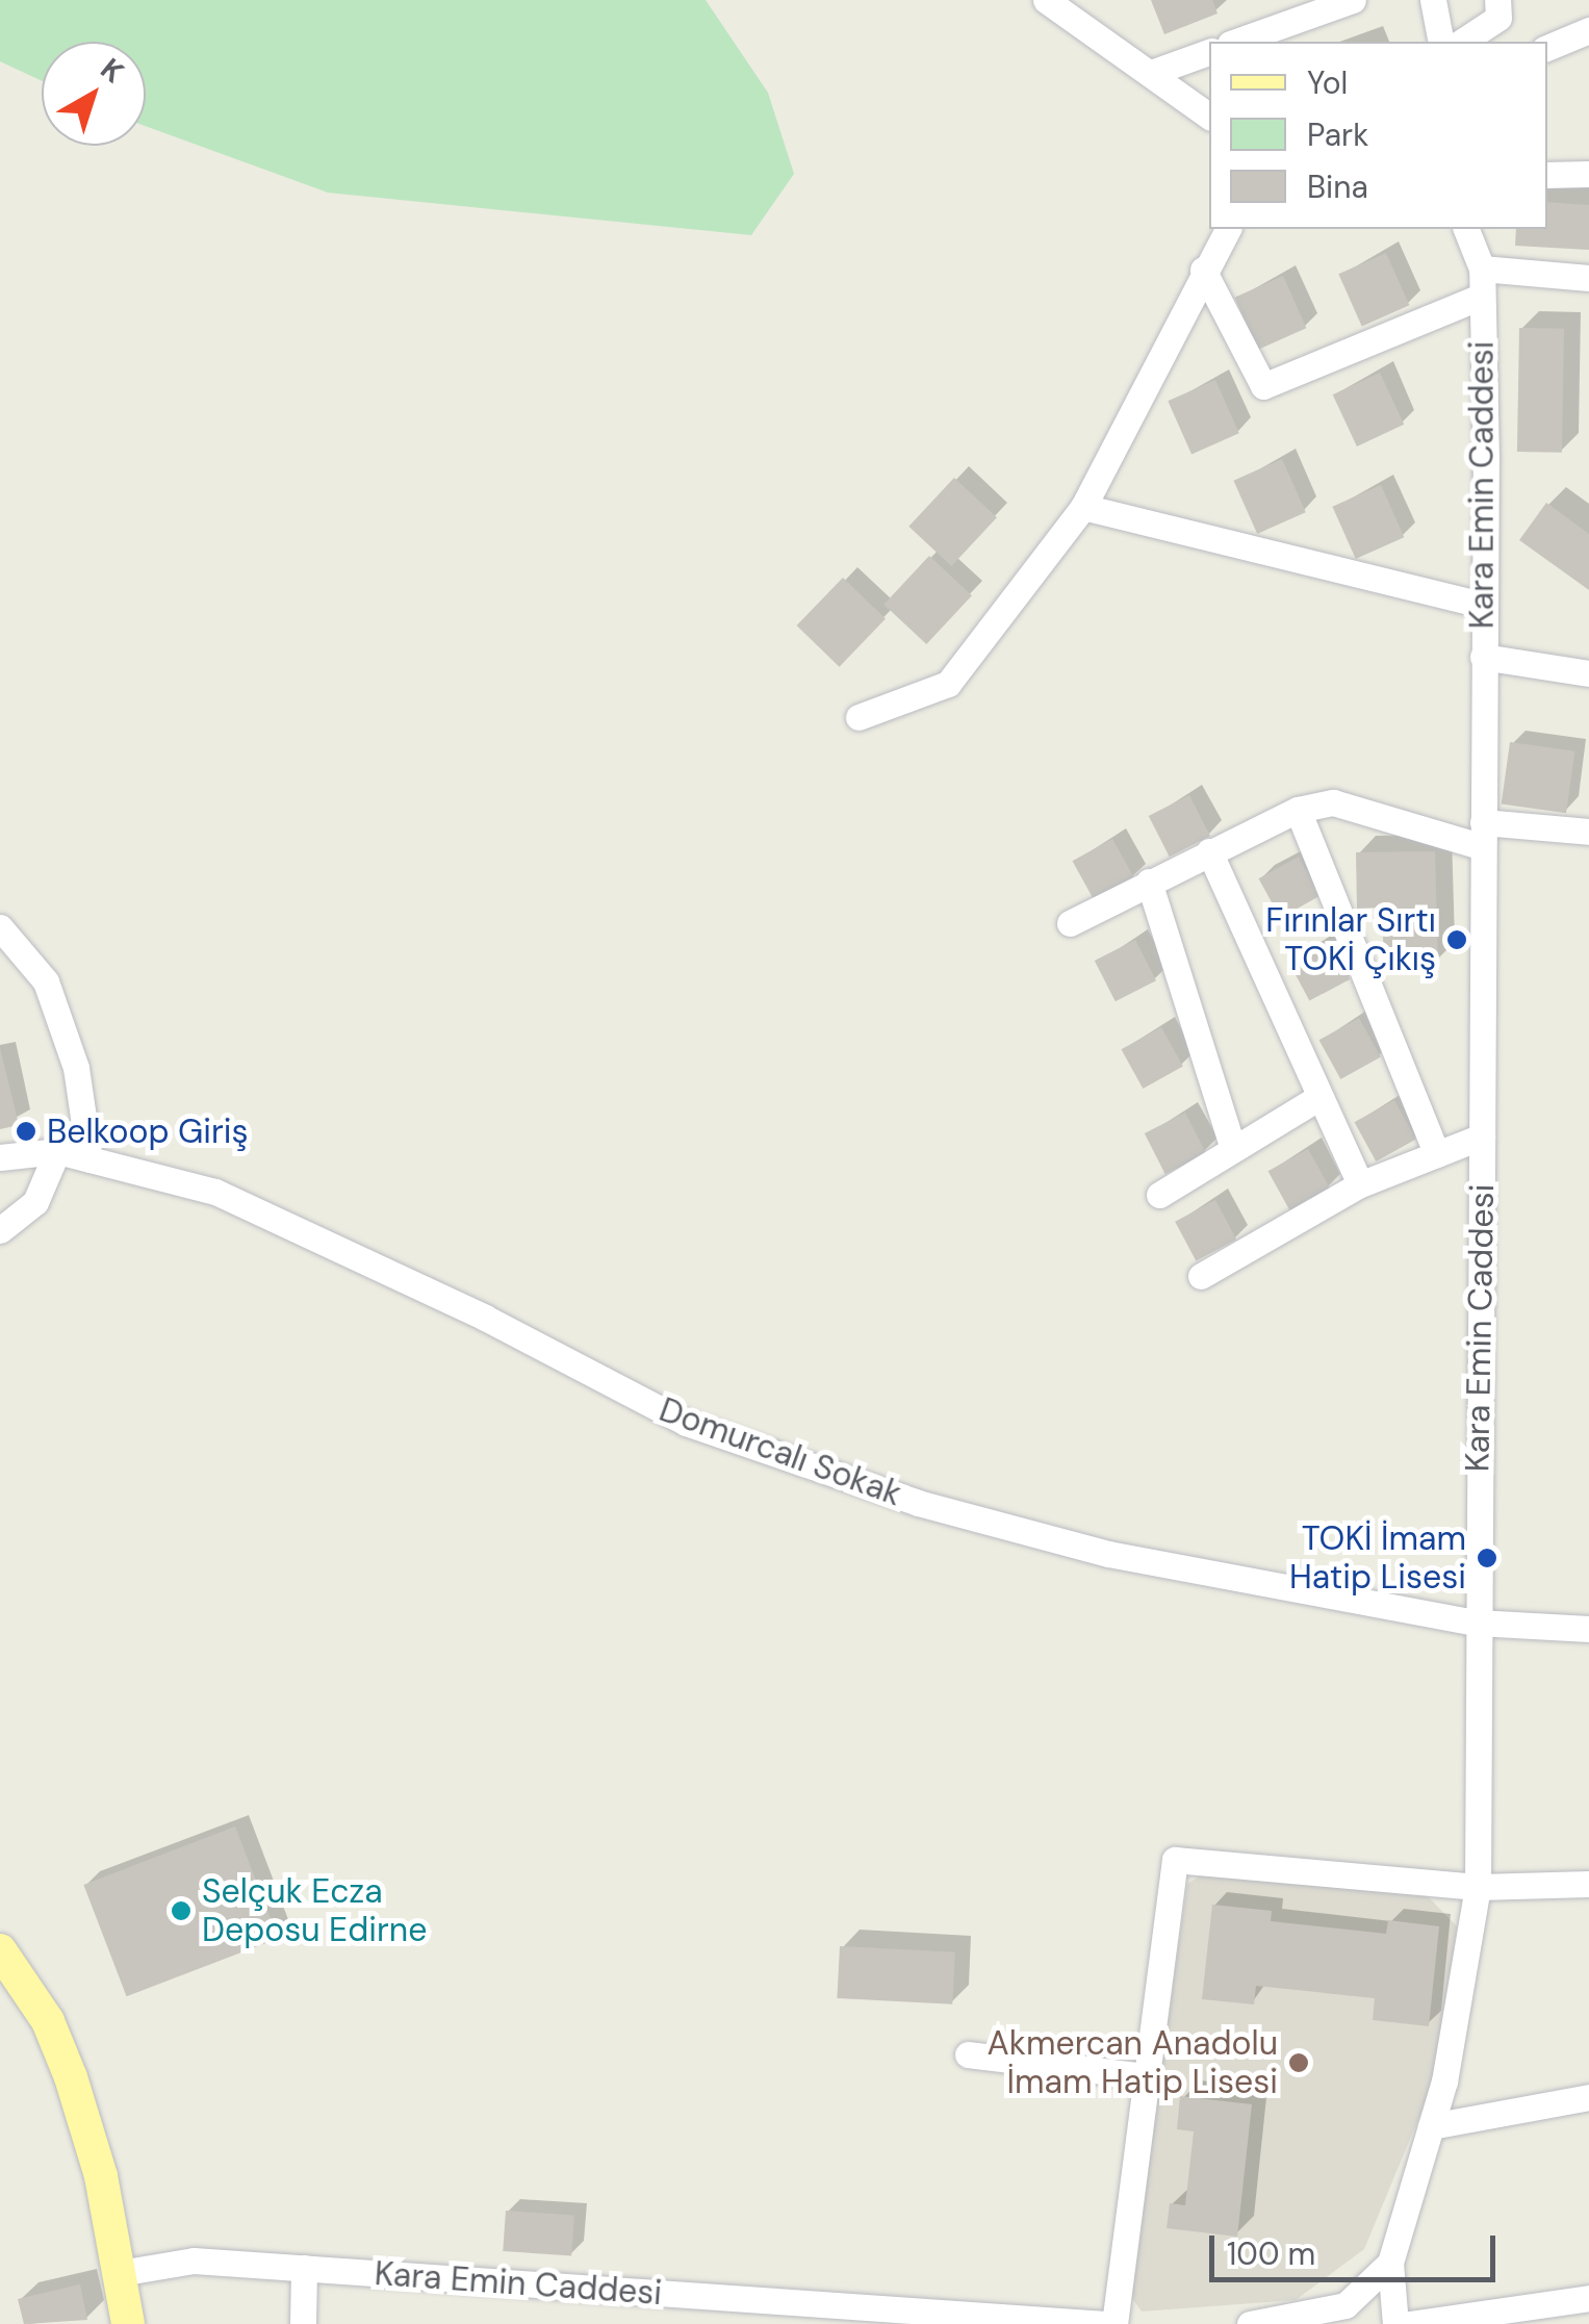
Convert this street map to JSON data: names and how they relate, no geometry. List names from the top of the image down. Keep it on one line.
{"streets":{"street":["Kara Emin Caddesi","Domurcalı Sokak"]},"crossings":[["Kara Emin Caddesi","Domurcalı Sokak"]],"places":["Fırınlar Sırtı TOKİ Çıkış","Belkoop Giriş","TOKİ İmam Hatip Lisesi","Selçuk Ecza Deposu Edirne","Akmercan Anadolu İmam Hatip Lisesi"],"legend":["Yol","Park","Bina"],"scale_bar":"100 m","north":"top right"}
